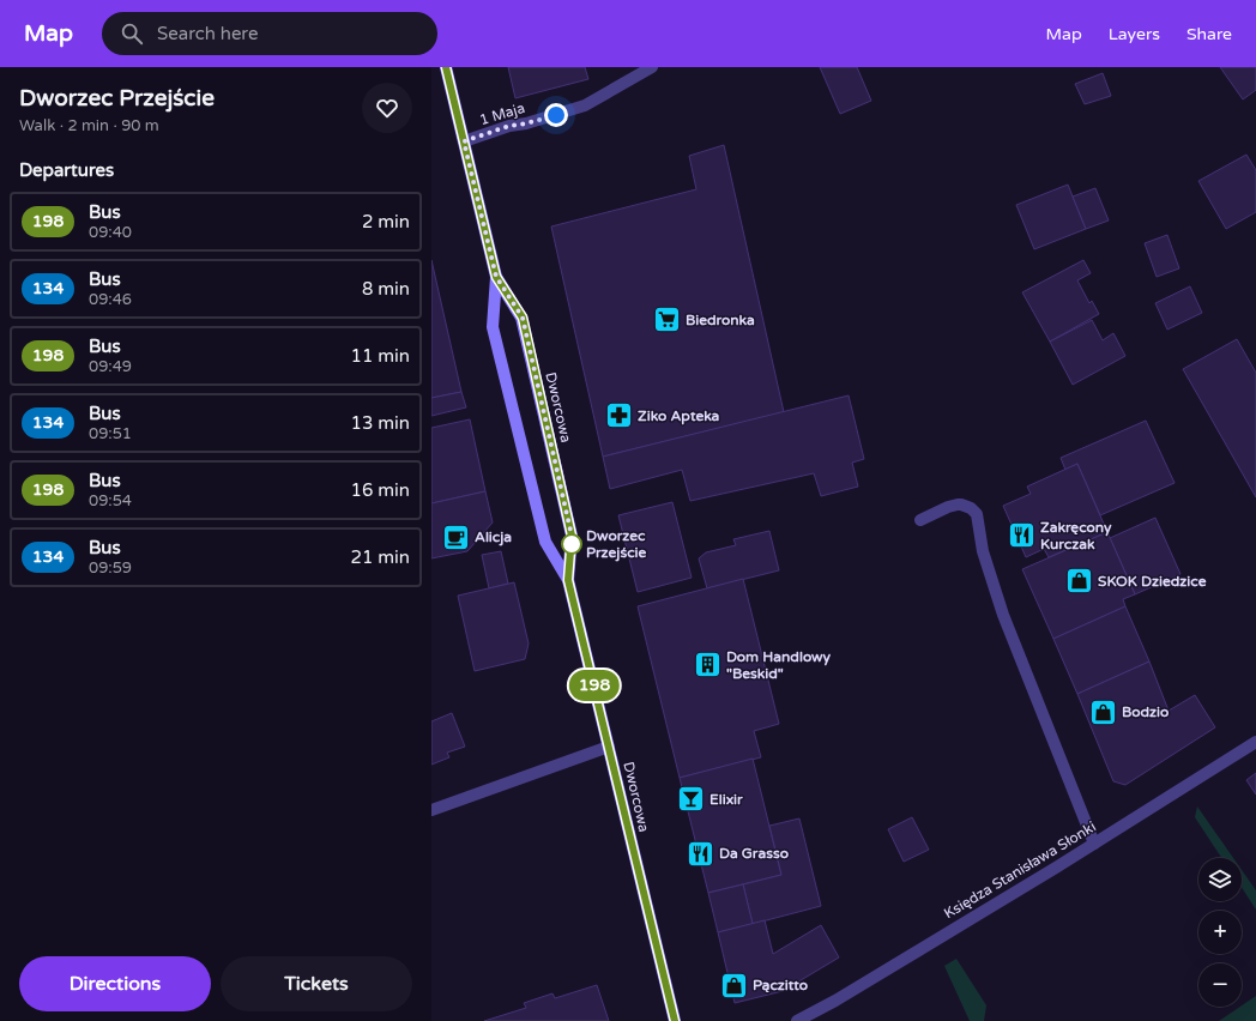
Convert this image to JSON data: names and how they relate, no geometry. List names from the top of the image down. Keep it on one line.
{"streets":{"street":["1 Maja","Dworcowa","Księdza Stanisława Słonki"]},"crossings":[["1 Maja","Dworcowa"]],"places":{"supermarket":["Biedronka"],"pharmacy":["Ziko Apteka"],"restaurant":["Zakręcony Kurczak","Da Grasso"],"cafe":["Alicja"],"other":["Dworzec Przejście"],"shop":["SKOK Dziedzice","Bodzio","Pączitto"],"building":["Dom Handlowy \"Beskid\""],"bar":["Elixir"]},"lines":["bus line 198"],"page":{"header":"Map","search":"Search here","nav":["Map","Layers","Share"],"heading":[["Dworzec Przejście","Walk · 2 min · 90 m"],"Departures"],"on_map":"198","list":[{"mark":"198","name":"Bus","note":"09:40","value":"2 min"},{"mark":"134","name":"Bus","note":"09:46","value":"8 min"},{"mark":"198","name":"Bus","note":"09:49","value":"11 min"},{"mark":"134","name":"Bus","note":"09:51","value":"13 min"},{"mark":"198","name":"Bus","note":"09:54","value":"16 min"},{"mark":"134","name":"Bus","note":"09:59","value":"21 min"}],"map_buttons":["+","−"],"buttons":["Directions","Tickets"]}}
